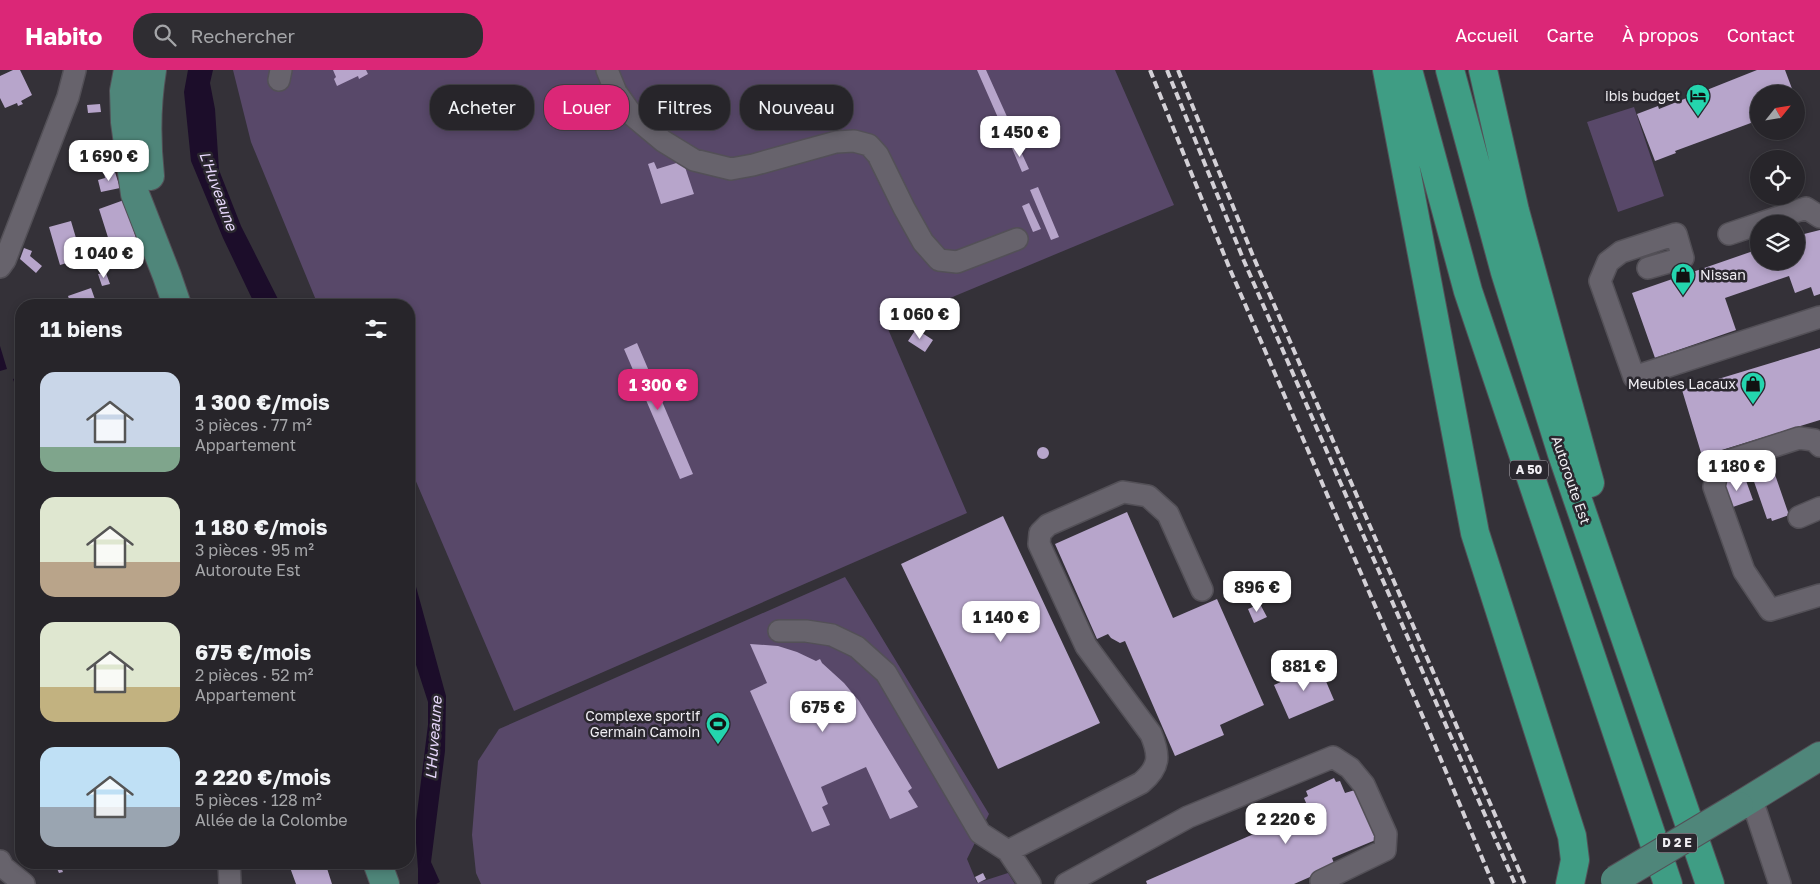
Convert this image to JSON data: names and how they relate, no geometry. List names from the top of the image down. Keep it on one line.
{"streets":{"highway":["A 50","Autoroute Est"],"main road":["D 2 E"]},"water":["L'Huveaune"],"places":{"hotel":["ibis budget"],"shop":["Nissan","Meubles Lacaux"],"sports":["Complexe sportif Germain Camoin"]},"north":"top right","page":{"header":"Habito","search":"Rechercher","nav":["Accueil","Carte","À propos","Contact"],"chip":["Acheter","Louer","Filtres","Nouveau"],"price":["1 450 €","1 690 €","1 040 €","1 060 €","1 300 €","1 180 €","896 €","1 140 €","881 €","675 €","2 220 €"],"heading":"11 biens","list":[{"name":"1 300 €/mois","note":"3 pièces · 77 m² · Appartement"},{"name":"1 180 €/mois","note":"3 pièces · 95 m² · Autoroute Est"},{"name":"675 €/mois","note":"2 pièces · 52 m² · Appartement"},{"name":"2 220 €/mois","note":"5 pièces · 128 m² · Allée de la Colombe"}]}}
